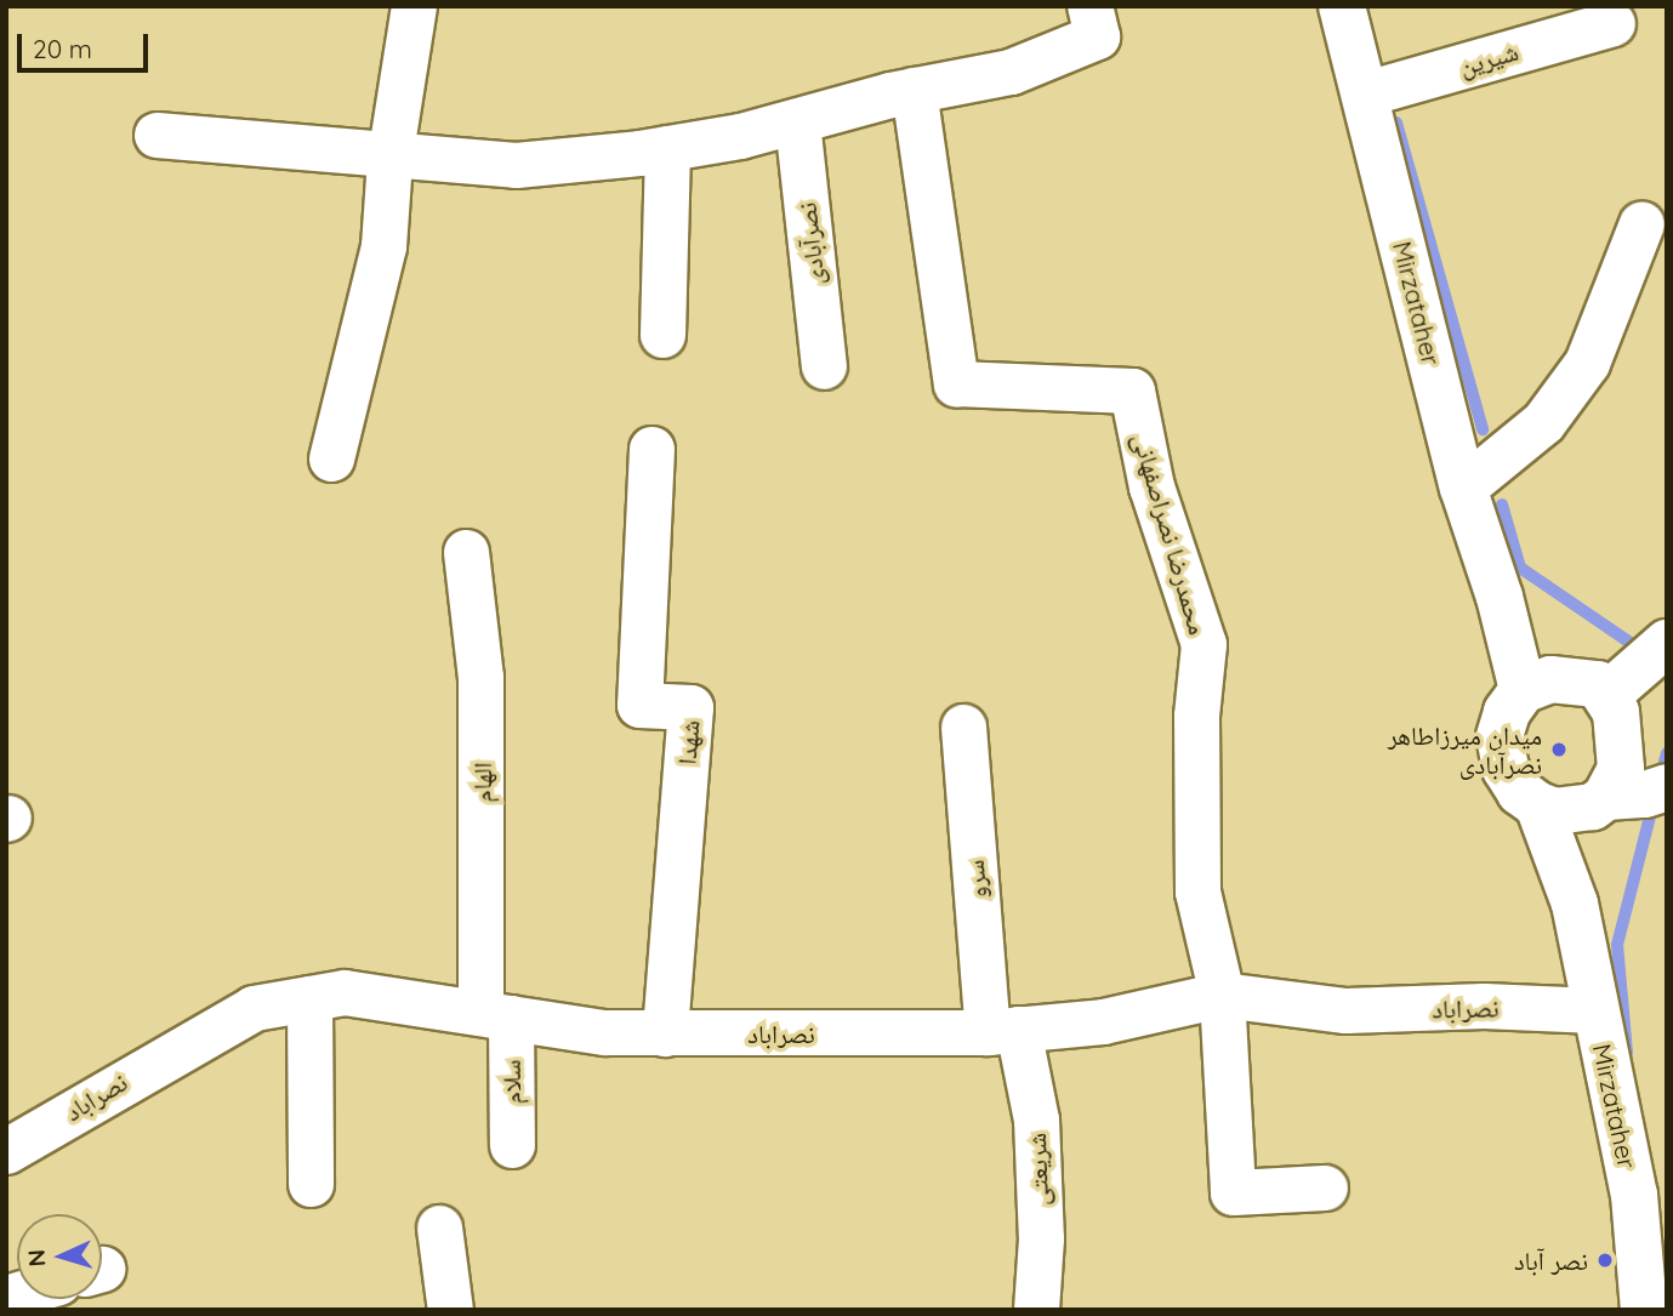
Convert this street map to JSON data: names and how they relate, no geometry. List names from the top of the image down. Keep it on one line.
{"streets":{"main road":["Mirzataher"],"street":["شیرین","نصرآبادی","محمدرضا نصراصفهانی","شهدا","الهام","سرو","نصراباد","سلام","شریعتی"]},"crossings":[["شیرین","Mirzataher"],["Mirzataher","نصراباد"],["محمدرضا نصراصفهانی","نصراباد"],["شهدا","نصراباد"],["الهام","نصراباد"],["الهام","سلام"],["سرو","نصراباد"],["سرو","شریعتی"],["نصراباد","سلام"],["نصراباد","شریعتی"]],"places":["میدان میرزاطاهر نصرآبادی","نصر آباد"],"scale_bar":"20 m","north":"left"}
